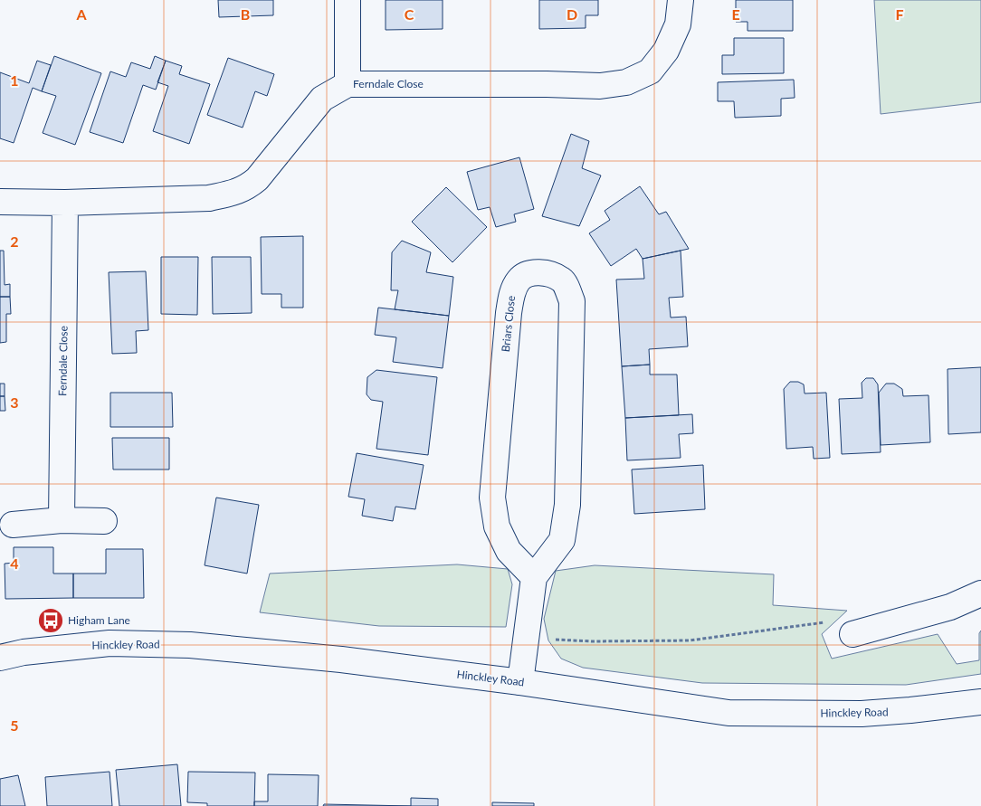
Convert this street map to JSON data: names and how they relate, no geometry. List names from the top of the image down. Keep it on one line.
{"streets":{"street":["Ferndale Close","Briars Close","Hinckley Road"]},"crossings":[["Briars Close","Hinckley Road"]],"places":{"bus stop":["Higham Lane"]},"grid":{"columns":["A","B","C","D","E","F"],"rows":["1","2","3","4","5"]}}
